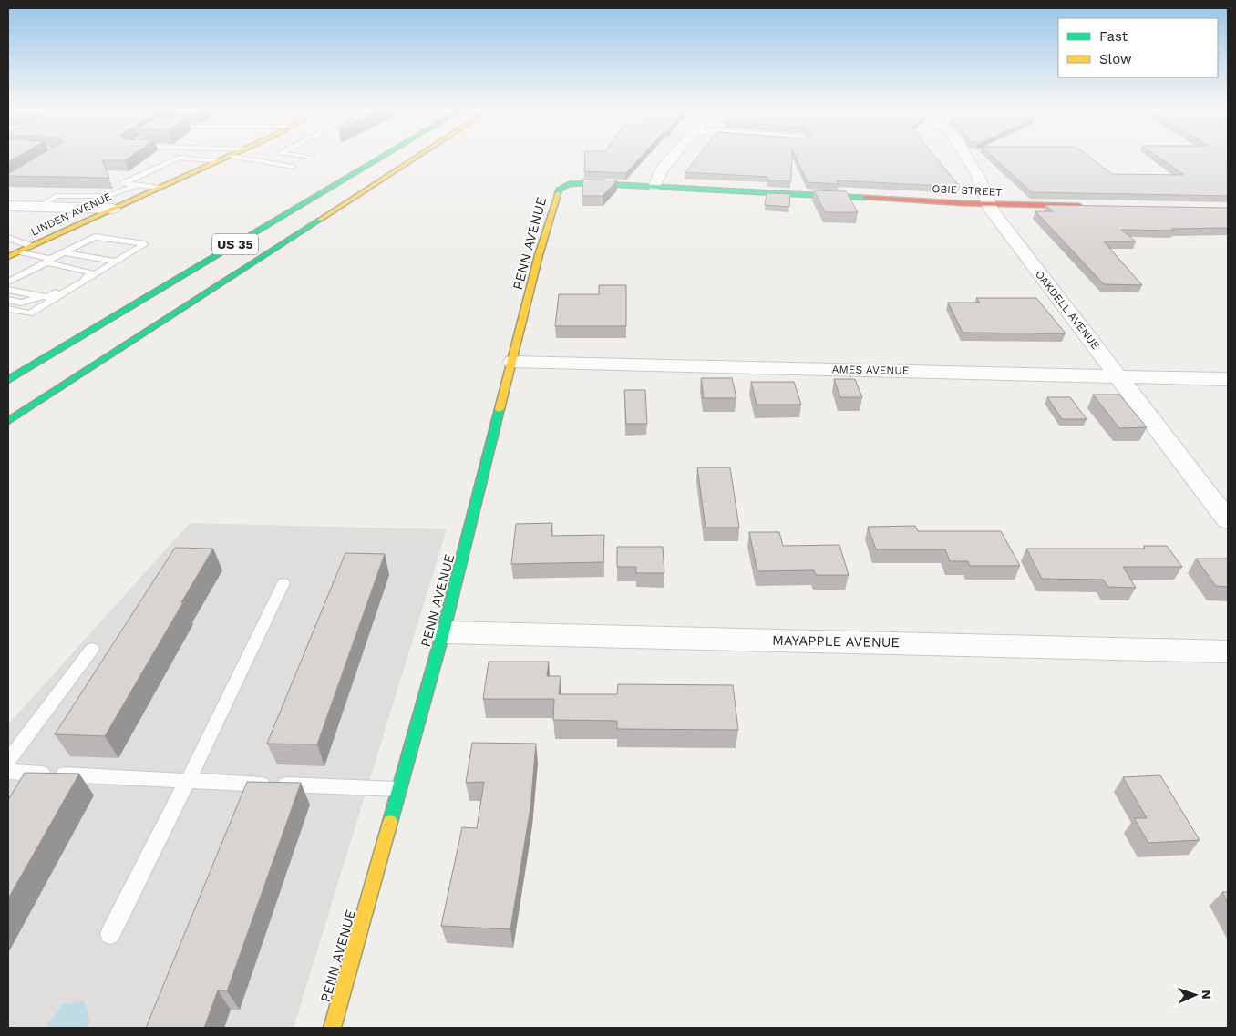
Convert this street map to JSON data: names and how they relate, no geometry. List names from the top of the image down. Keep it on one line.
{"streets":{"main road":["OBIE STREET","LINDEN AVENUE","PENN AVENUE","US 35"],"street":["OAKDELL AVENUE","AMES AVENUE","MAYAPPLE AVENUE"]},"crossings":[["OBIE STREET","PENN AVENUE"],["OBIE STREET","OAKDELL AVENUE"],["PENN AVENUE","AMES AVENUE"],["PENN AVENUE","MAYAPPLE AVENUE"],["OAKDELL AVENUE","AMES AVENUE"]],"legend":["Fast","Slow"],"north":"right"}
